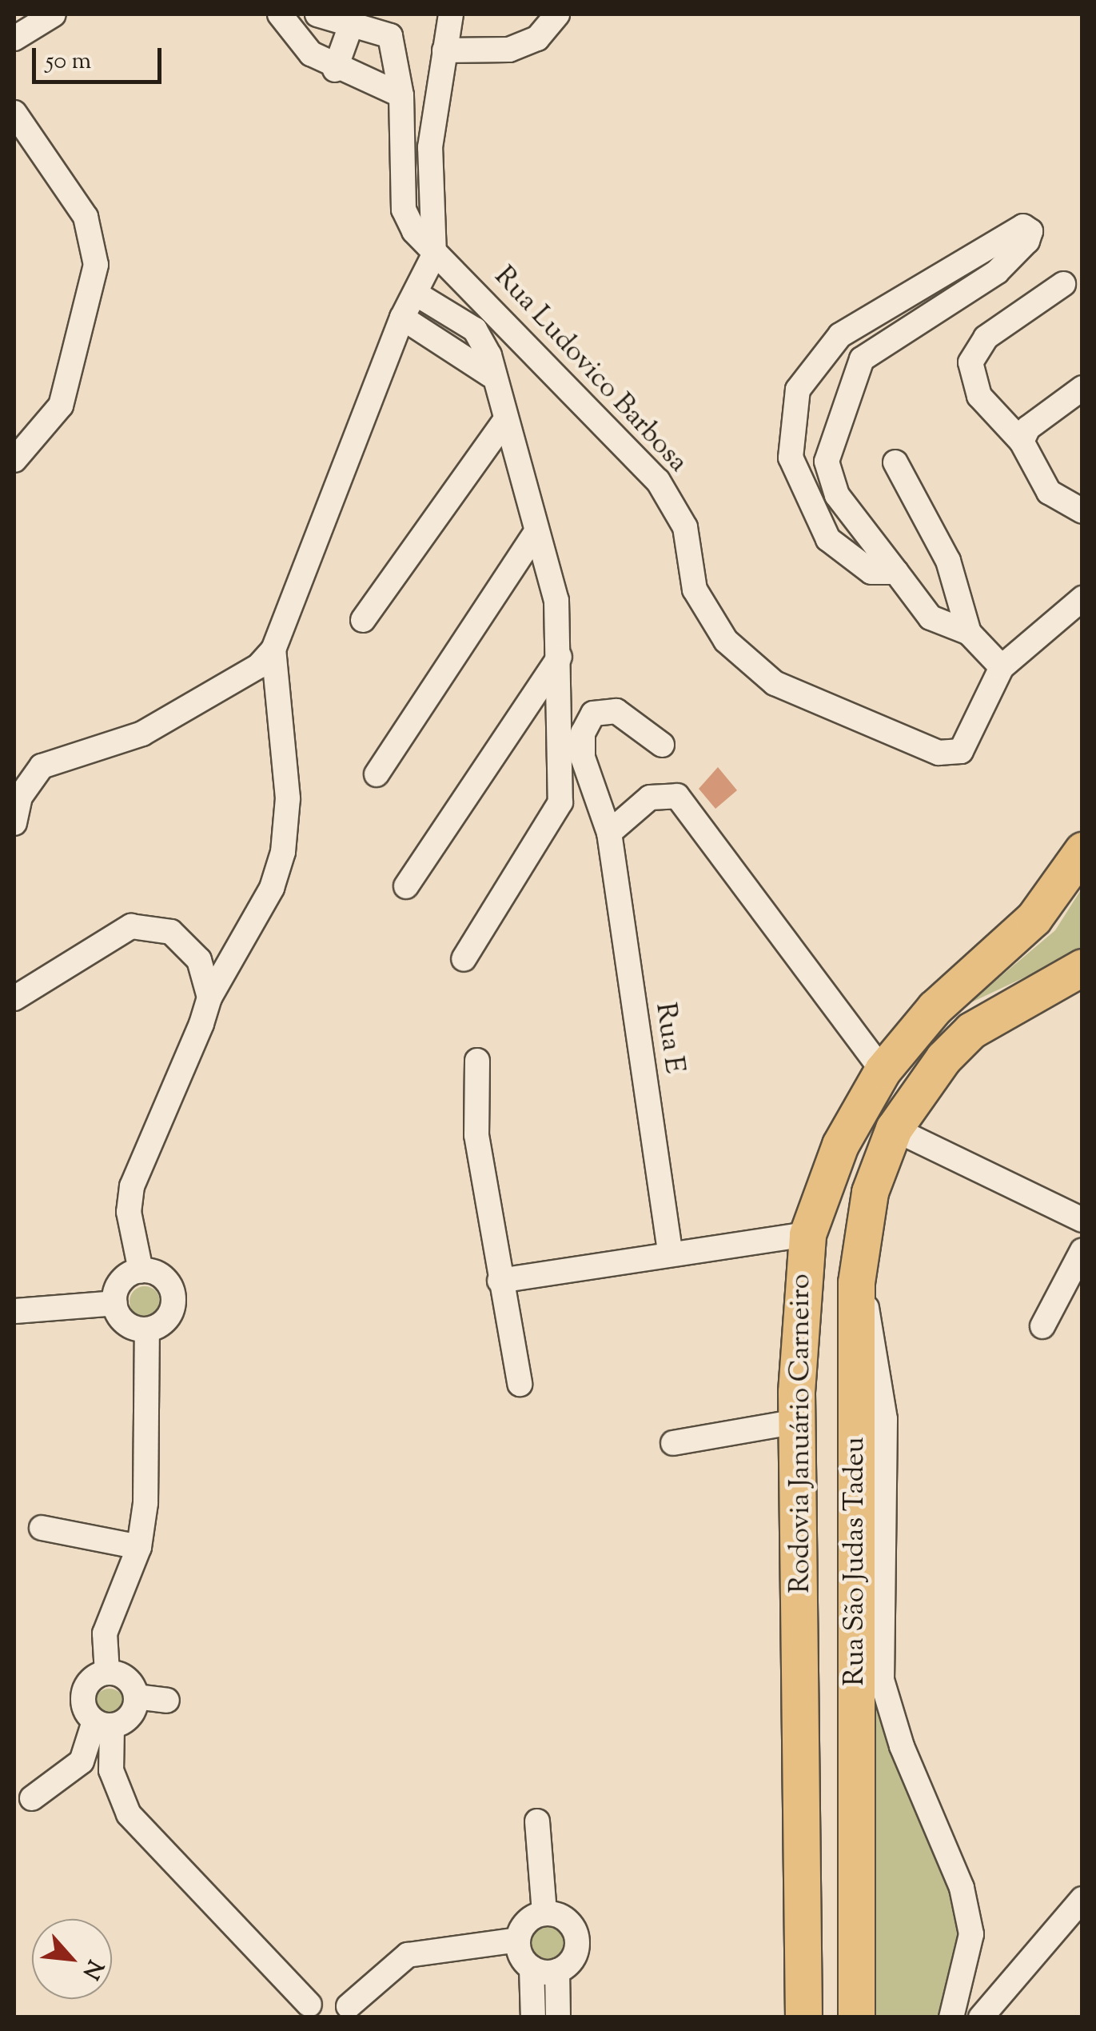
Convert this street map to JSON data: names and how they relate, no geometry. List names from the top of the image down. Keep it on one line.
{"streets":{"highway":["Rodovia Januário Carneiro"],"street":["Rua Ludovico Barbosa","Rua E","Rua São Judas Tadeu"]},"crossings":[["Rodovia Januário Carneiro","Rua São Judas Tadeu"]],"scale_bar":"50 m","north":"bottom right"}
